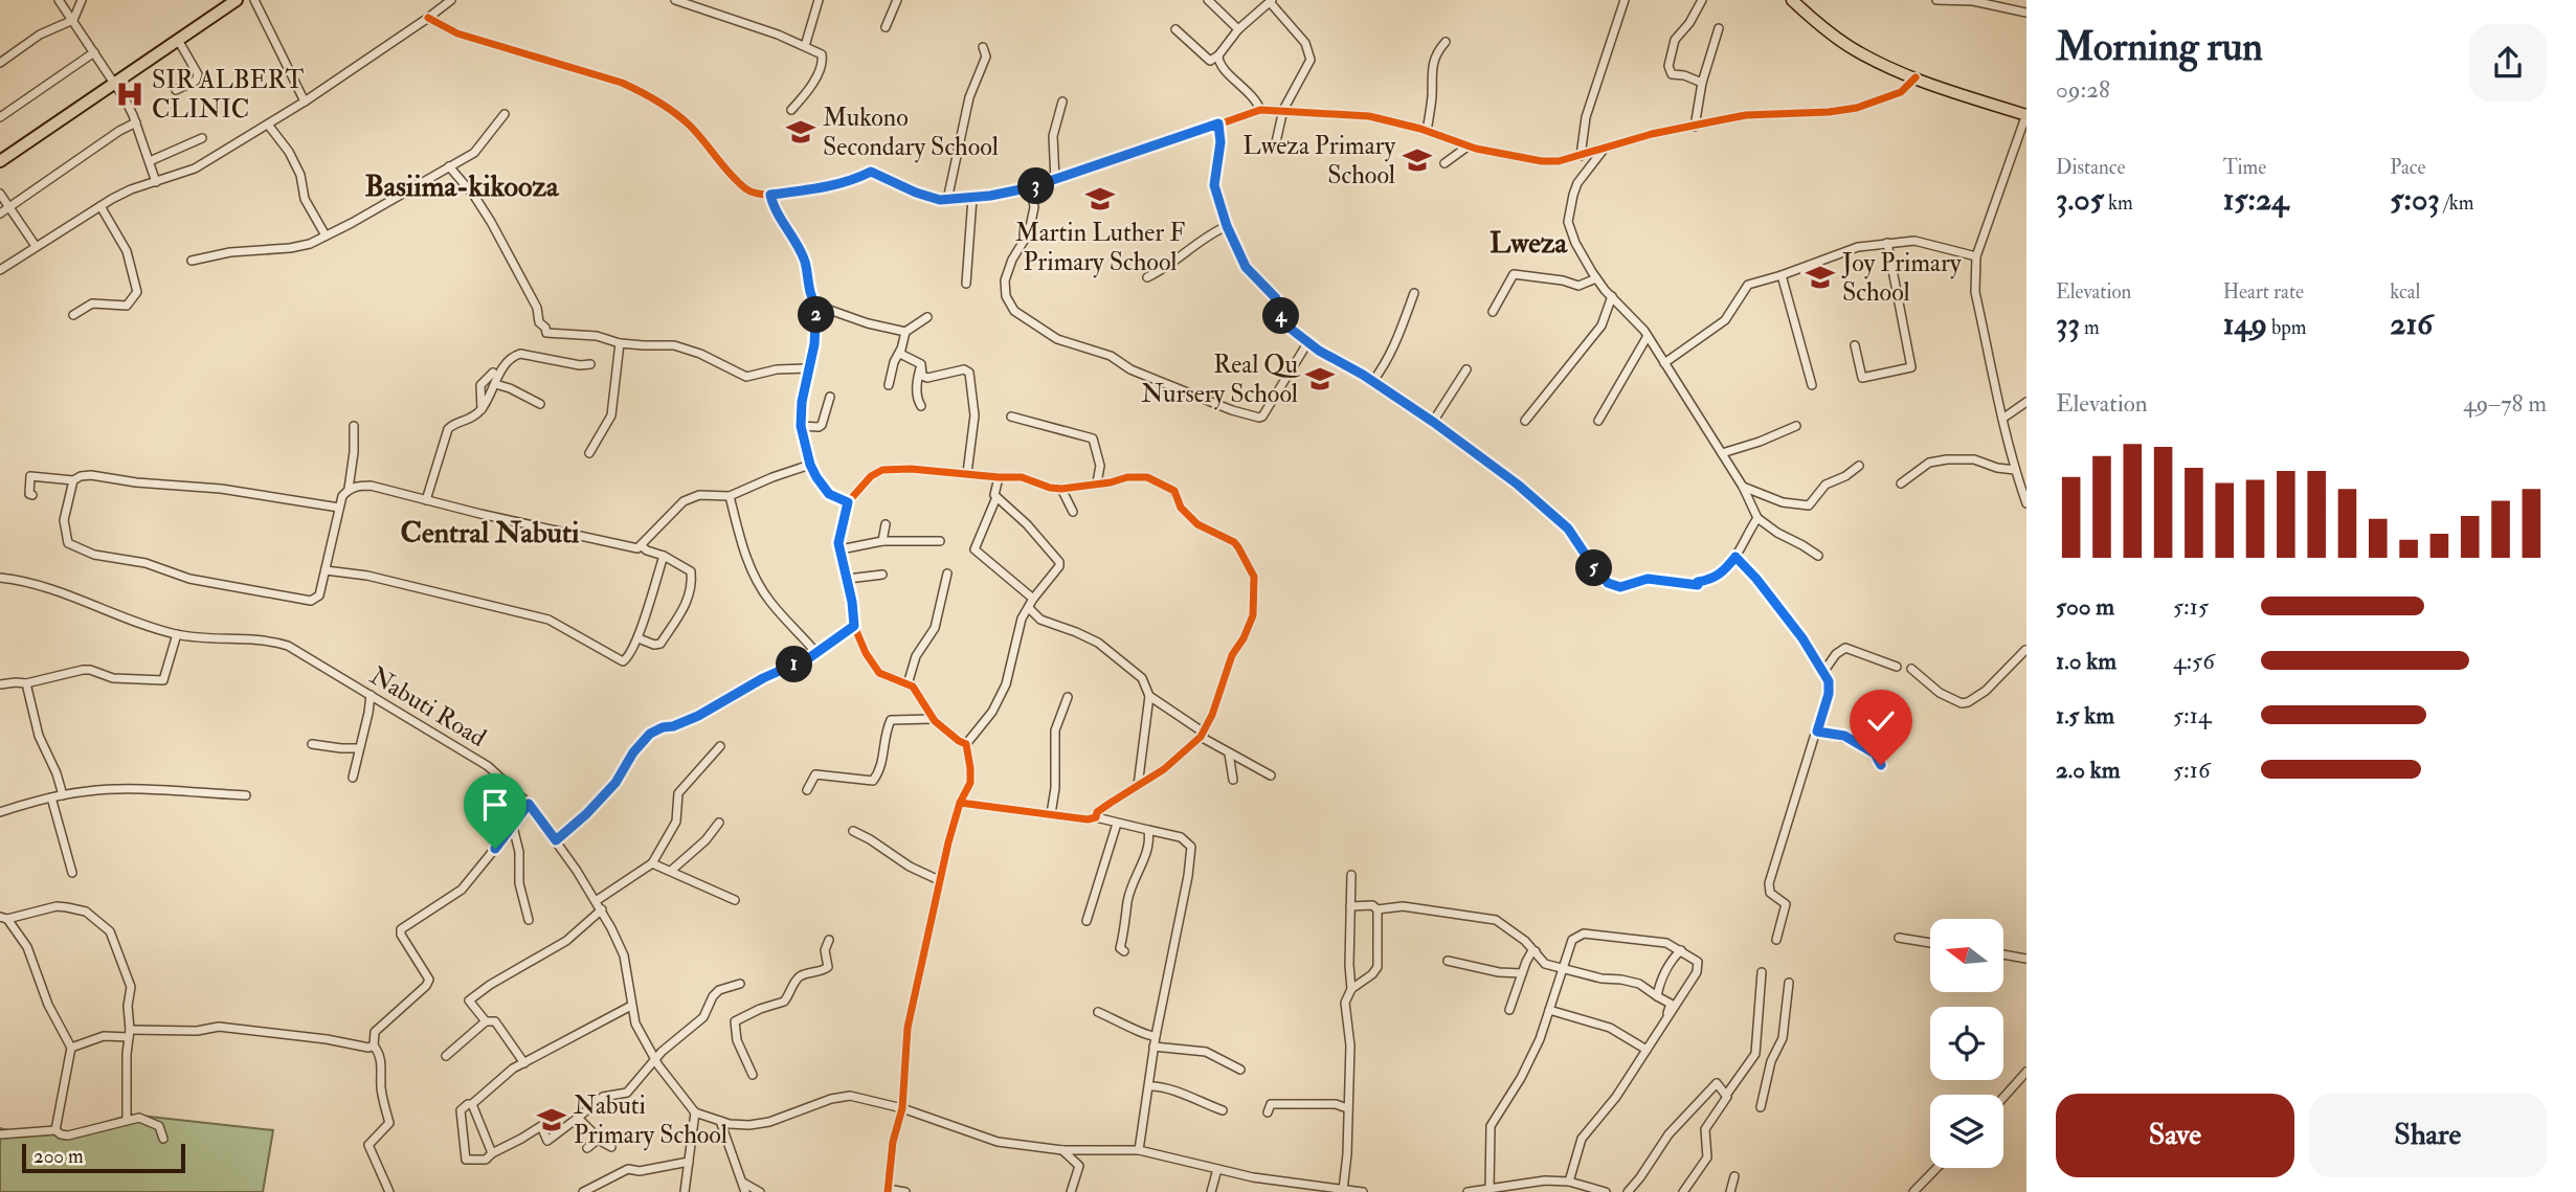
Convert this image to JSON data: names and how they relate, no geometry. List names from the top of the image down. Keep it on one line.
{"streets":{"street":["Nabuti Road"]},"districts":["Basiima-kikooza","Lweza","Central Nabuti"],"places":{"hospital":["SIR ALBERT CLINIC"],"school or university":["Mukono Secondary School","Lweza Primary School","Martin Luther F Primary School","Joy Primary School","Real Qu Nursery School","Nabuti Primary School"]},"scale_bar":"200 m","north":"left","page":{"heading":["Morning run","09:28"],"stats":[["Distance","3.05 km"],["Time","15:24"],["Pace","5:03 /km"],["Elevation","33 m"],["Heart rate","149 bpm"],["kcal","216"]],"pins":["3","2","4","5","1"],"chart":["Elevation","49–78 m"],"list":[{"name":"500 m","note":"5:15"},{"name":"1.0 km","note":"4:56"},{"name":"1.5 km","note":"5:14"},{"name":"2.0 km","note":"5:16"}],"buttons":["Save","Share"],"scale":"200 m"}}
